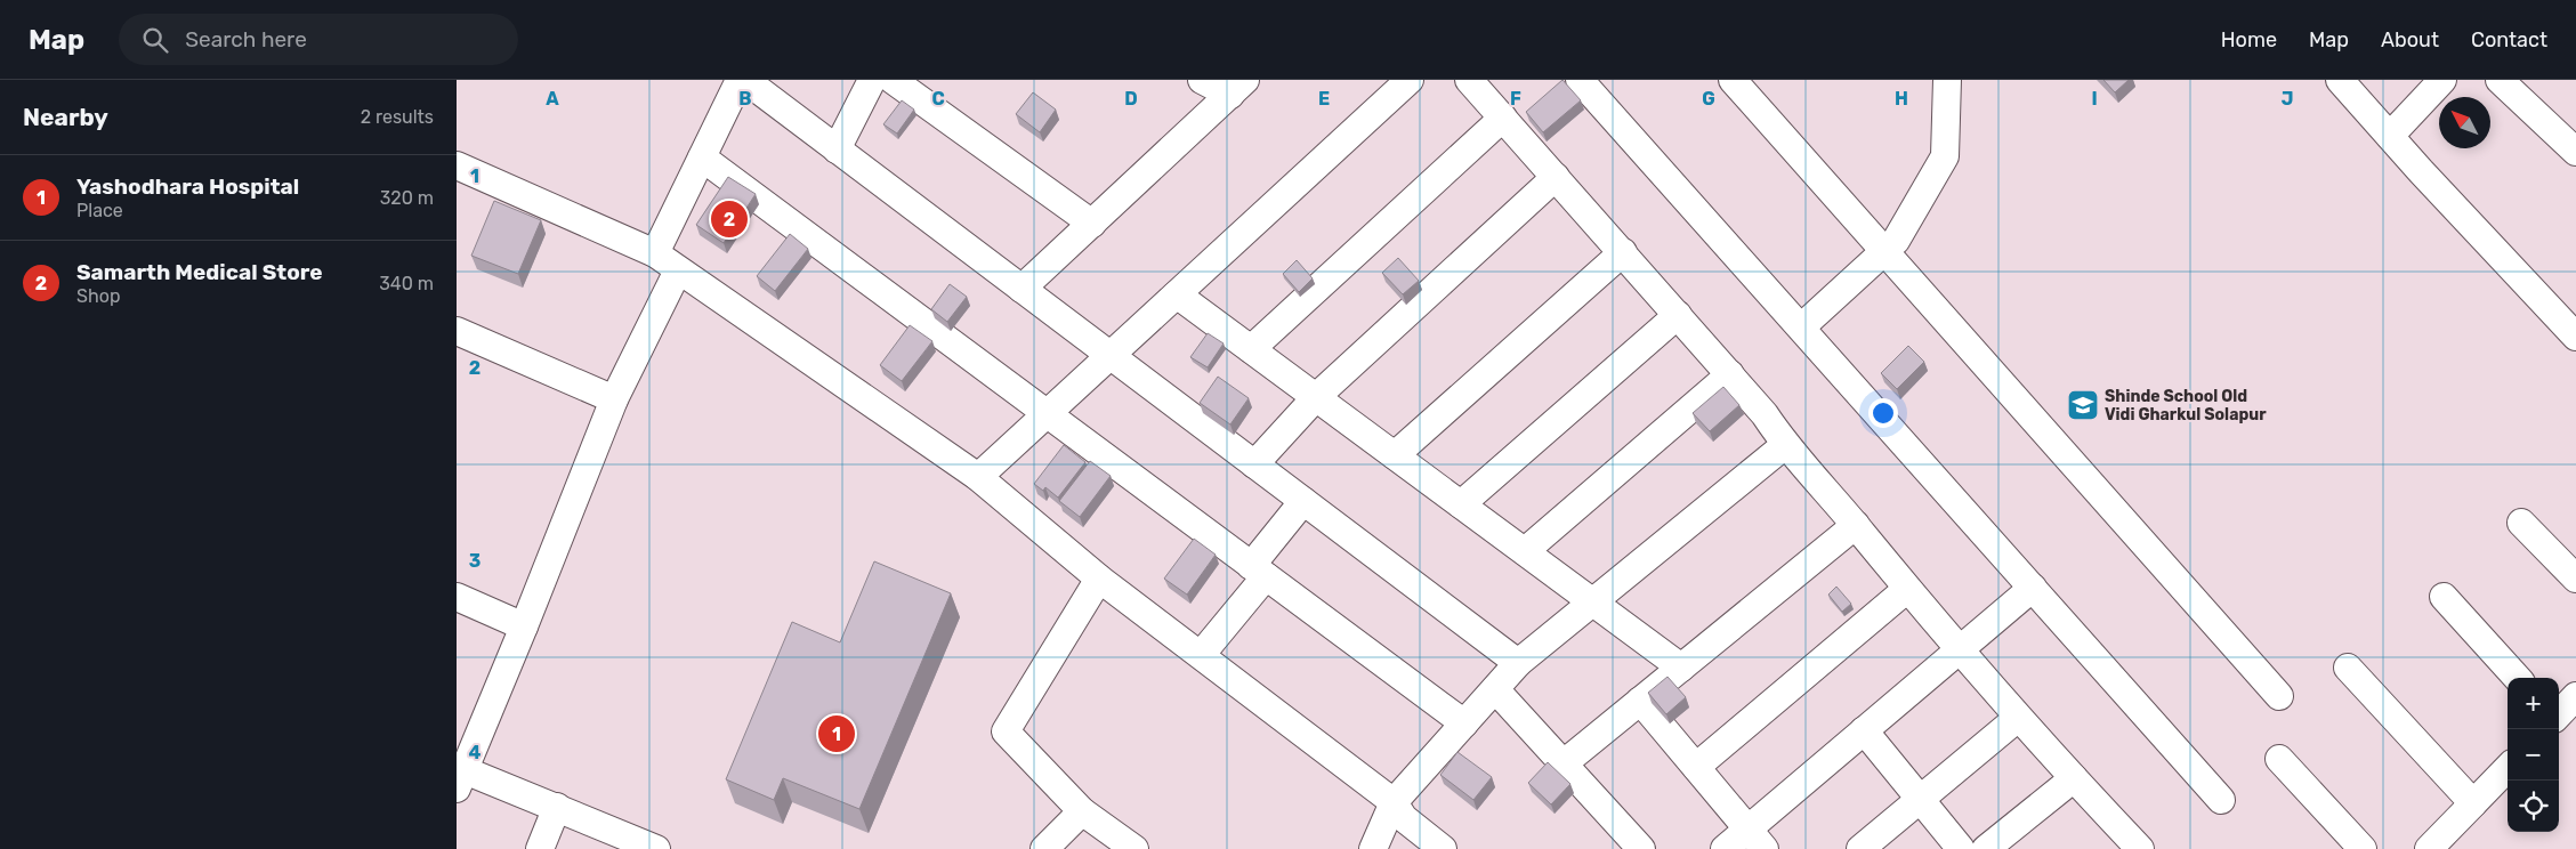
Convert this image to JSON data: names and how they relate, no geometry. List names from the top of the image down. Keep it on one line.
{"places":{"school or university":["Shinde School Old Vidi Gharkul Solapur"]},"north":"top left","page":{"header":"Map","search":"Search here","nav":["Home","Map","About","Contact"],"heading":["Nearby","2 results"],"list":[{"mark":"1","name":"Yashodhara Hospital","note":"Place","value":"320 m"},{"mark":"2","name":"Samarth Medical Store","note":"Shop","value":"340 m"}],"pins":["2","1"],"map_buttons":["+","−"]},"grid":{"columns":["A","B","C","D","E","F","G","H","I","J"],"rows":["1","2","3","4"]}}
